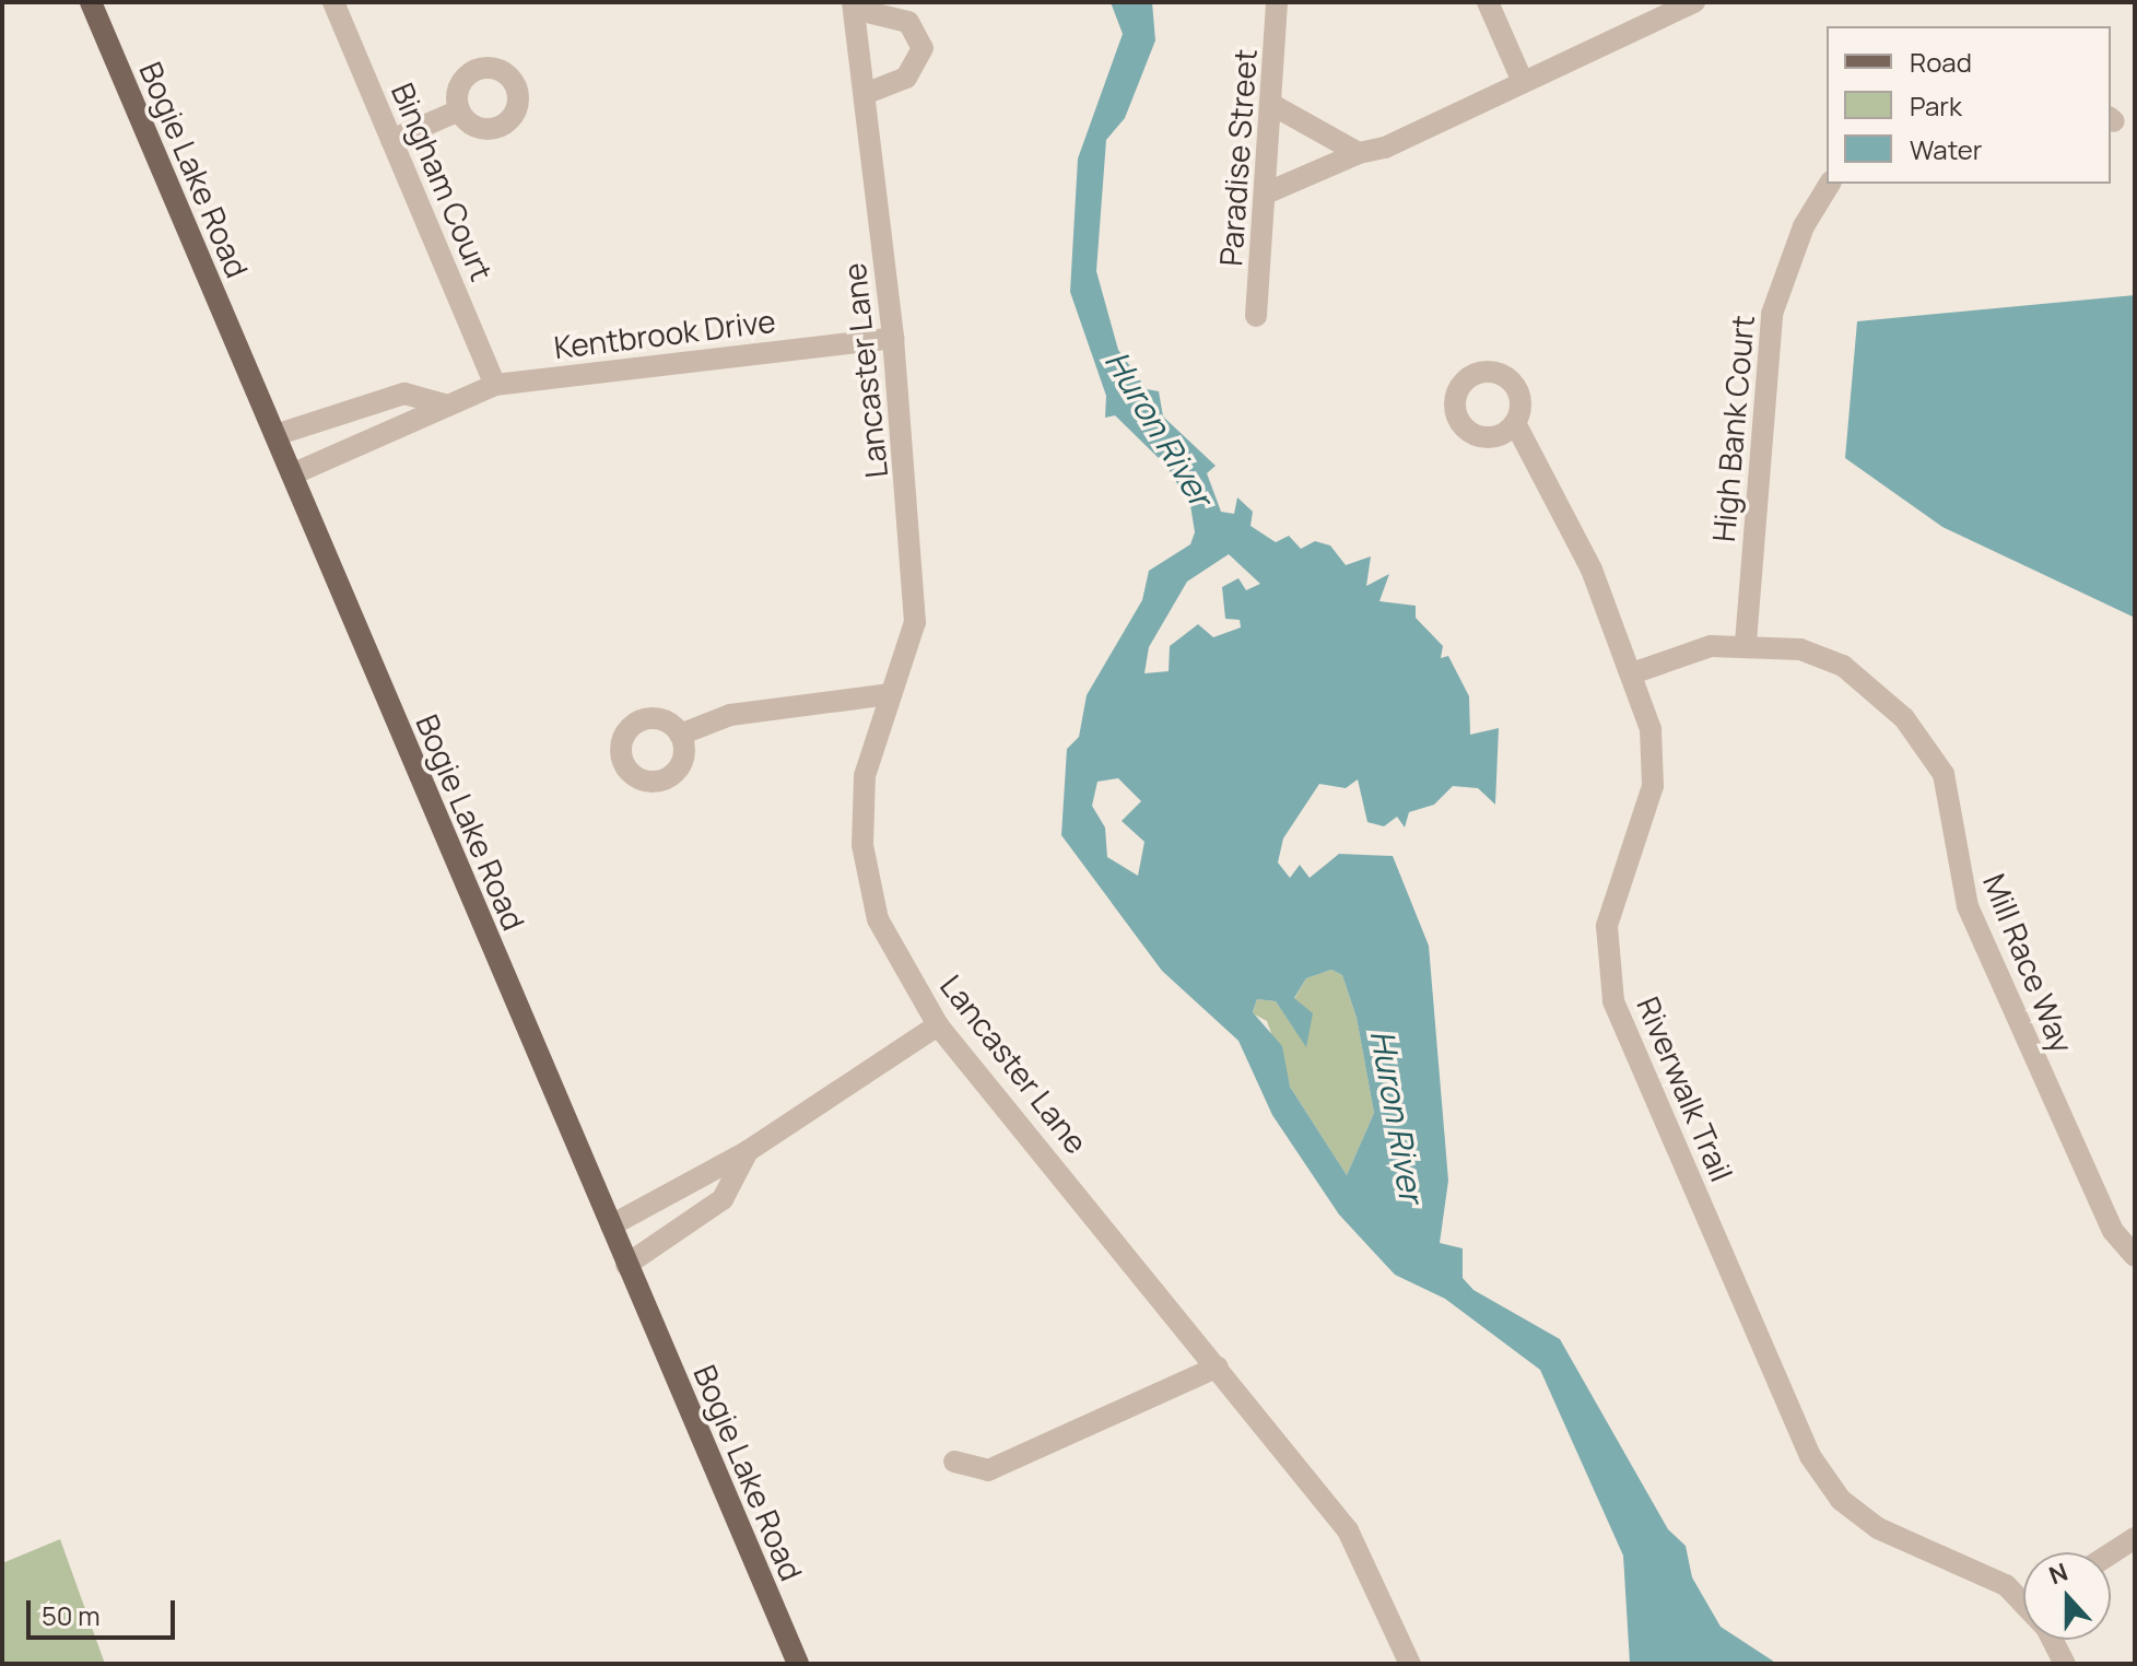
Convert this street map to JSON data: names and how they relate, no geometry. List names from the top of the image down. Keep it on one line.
{"streets":{"main road":["Bogie Lake Road"],"street":["Paradise Street","Bingham Court","Kentbrook Drive","Lancaster Lane","High Bank Court","Mill Race Way","Riverwalk Trail"]},"crossings":[["Bogie Lake Road","Kentbrook Drive"],["Bingham Court","Kentbrook Drive"],["Kentbrook Drive","Lancaster Lane"],["High Bank Court","Mill Race Way"],["Mill Race Way","Riverwalk Trail"]],"water":["Huron River"],"legend":["Road","Park","Water"],"scale_bar":"50 m","north":"top"}
